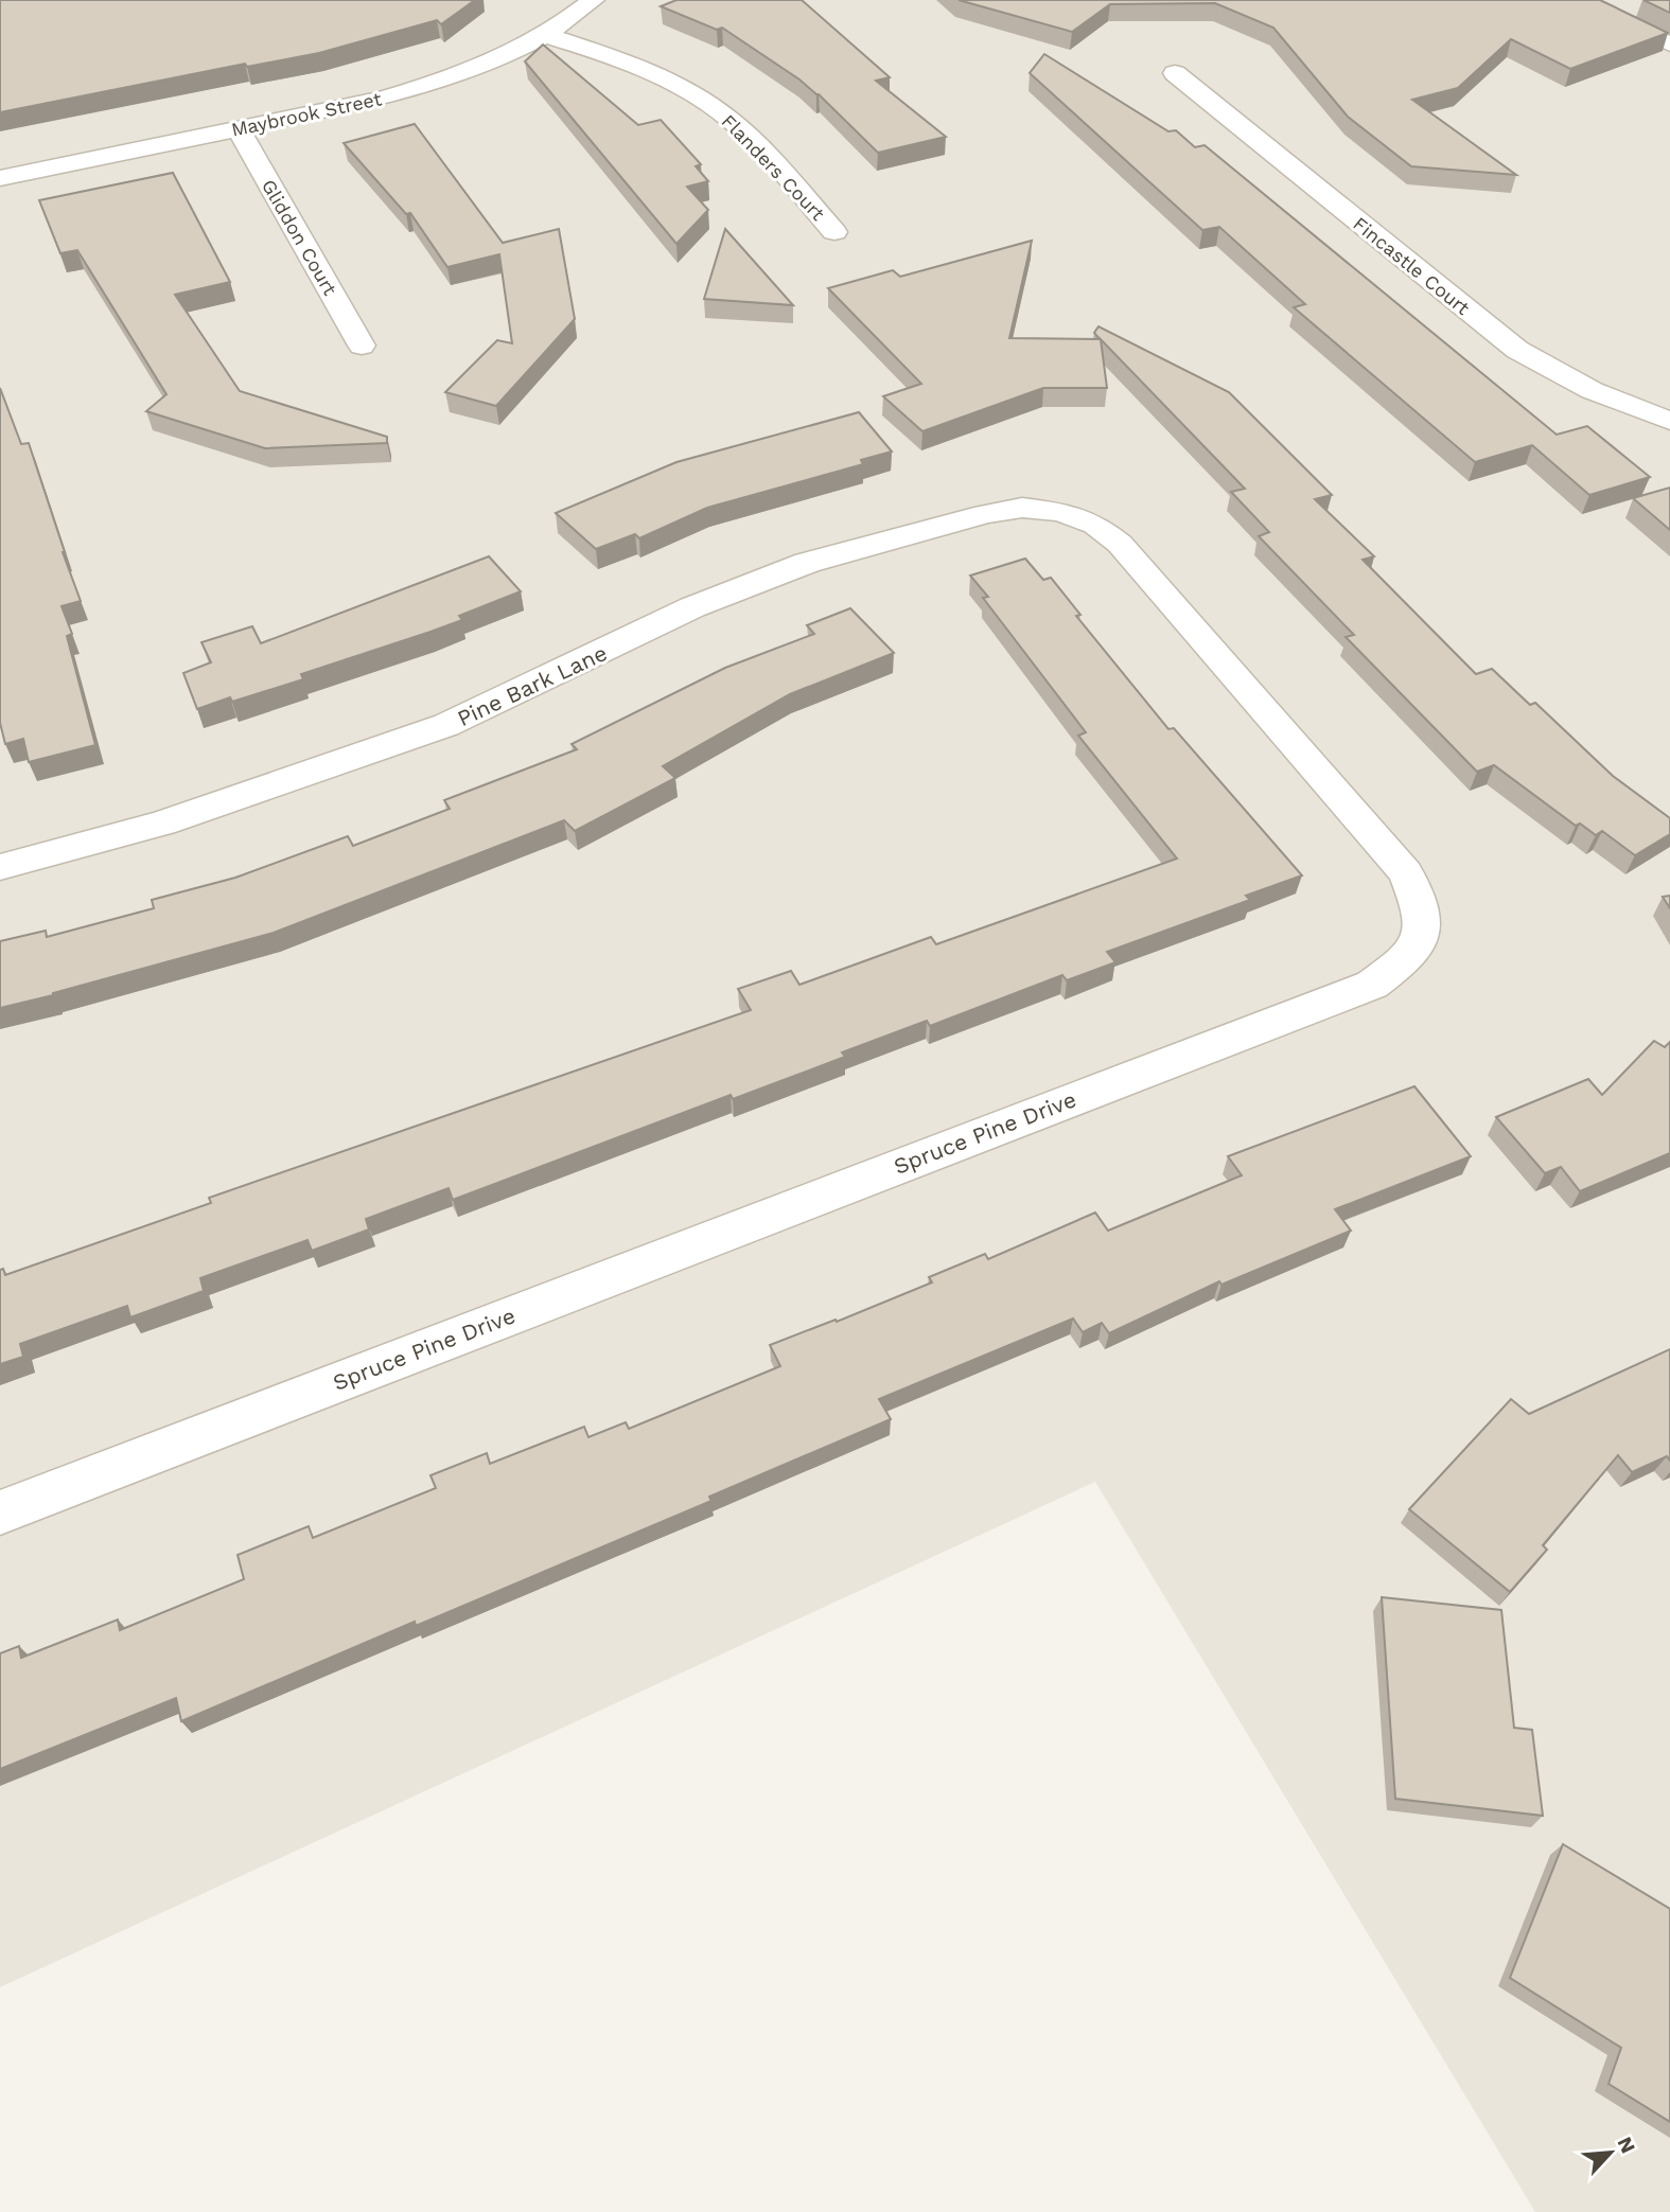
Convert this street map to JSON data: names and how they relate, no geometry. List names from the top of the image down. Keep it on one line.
{"streets":{"street":["Maybrook Street","Flanders Court","Gliddon Court","Fincastle Court","Pine Bark Lane","Spruce Pine Drive"]},"crossings":[["Maybrook Street","Flanders Court"],["Maybrook Street","Gliddon Court"],["Pine Bark Lane","Spruce Pine Drive"]],"north":"top right"}
